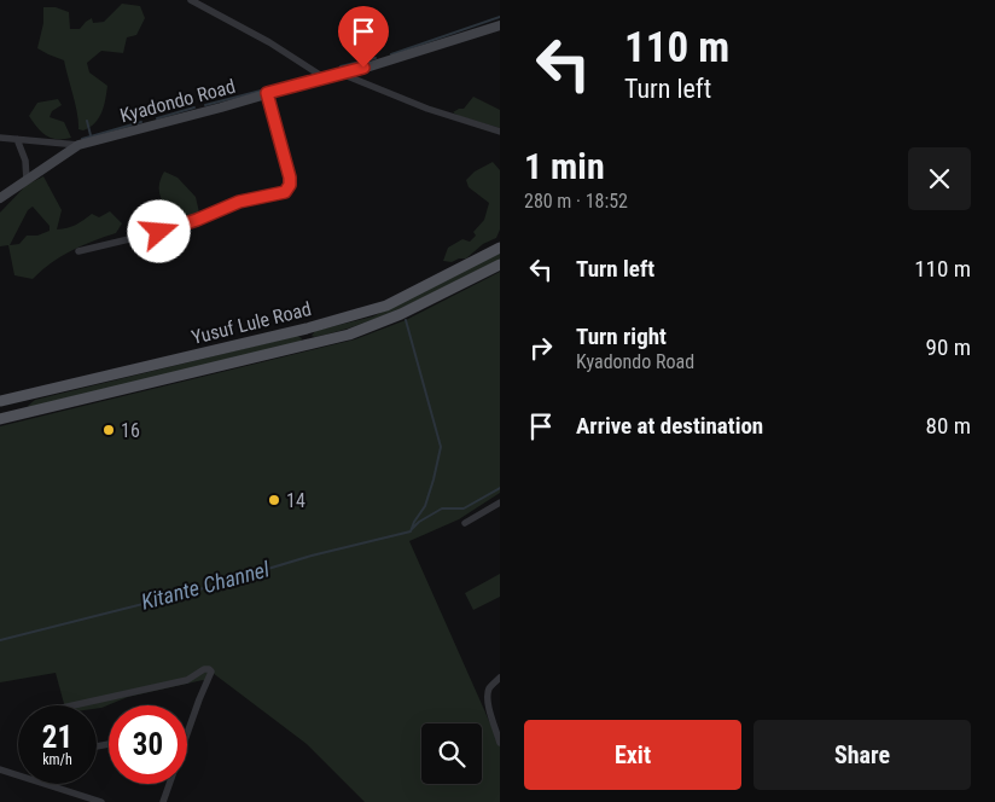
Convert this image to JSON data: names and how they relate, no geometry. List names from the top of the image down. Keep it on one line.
{"streets":{"main road":["Kyadondo Road","Yusuf Lule Road"]},"water":["Kitante Channel"],"places":["16","14"],"page":{"turn":["110 m","Turn left"],"heading":["1 min","280 m · 18:52"],"list":[{"name":"Turn left","value":"110 m"},{"name":"Turn right","note":"Kyadondo Road","value":"90 m"},{"name":"Arrive at destination","value":"80 m"}],"speed":"21 km/h","limit":"30","buttons":["Exit","Share"]}}
